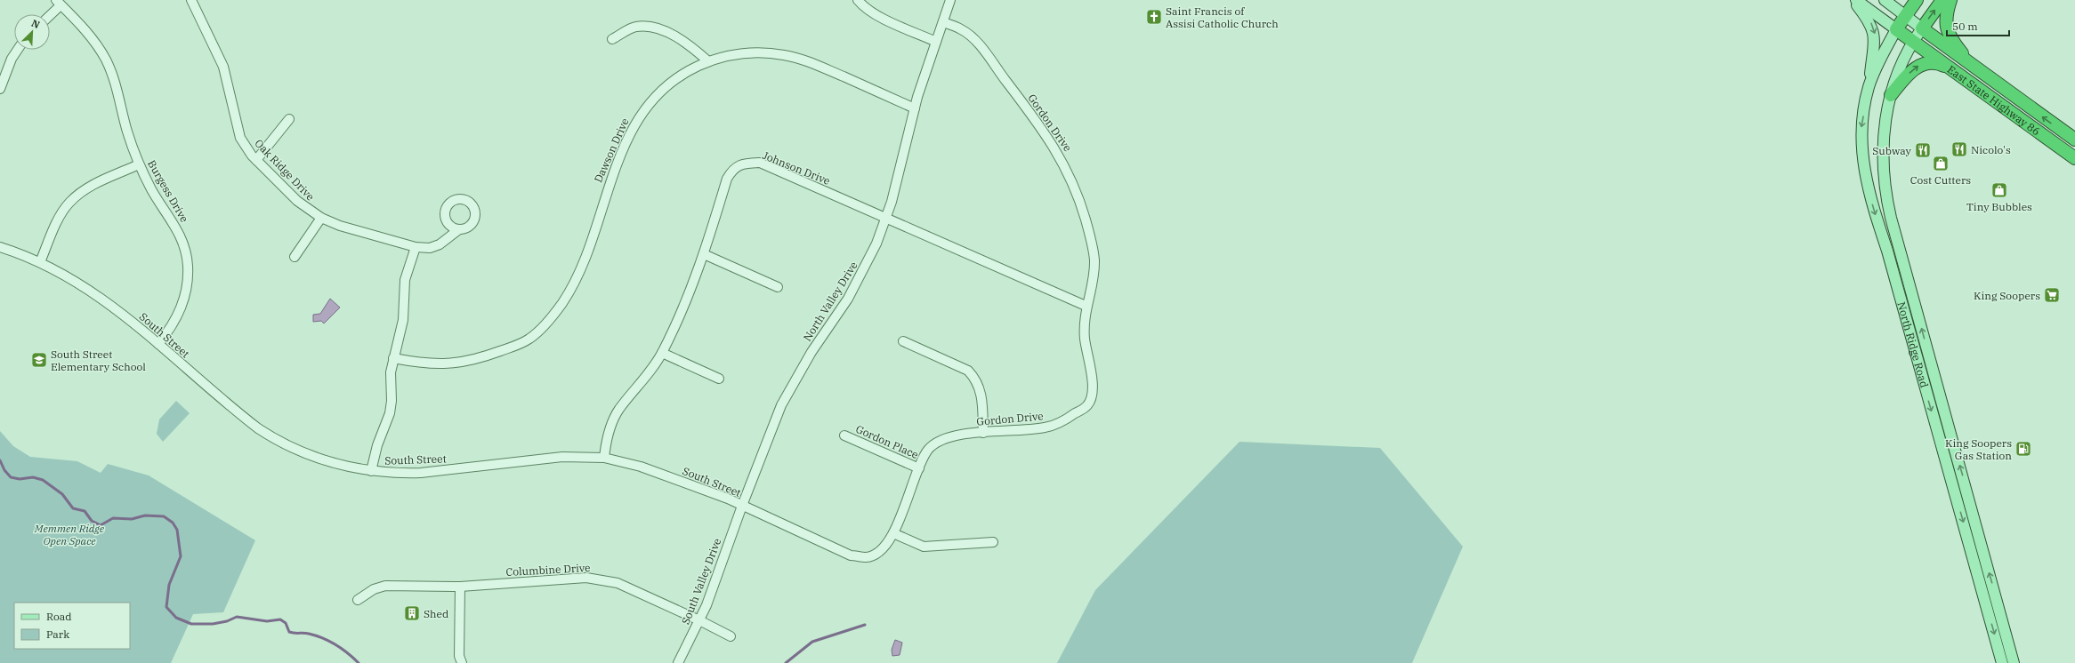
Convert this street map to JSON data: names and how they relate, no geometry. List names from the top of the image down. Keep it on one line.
{"streets":{"highway":["East State Highway 86"],"main road":["North Ridge Road"],"street":["Gordon Drive","Dawson Drive","Johnson Drive","Oak Ridge Drive","Burgess Drive","North Valley Drive","South Street","Gordon Place","Columbine Drive","South Valley Drive"]},"crossings":[["East State Highway 86","North Ridge Road"],["Gordon Drive","Johnson Drive"],["Gordon Drive","North Valley Drive"],["Gordon Drive","South Street"],["Gordon Drive","Gordon Place"],["Gordon Drive","South Valley Drive"],["Dawson Drive","North Valley Drive"],["Johnson Drive","North Valley Drive"],["Johnson Drive","South Street"],["Burgess Drive","South Street"],["North Valley Drive","South Street"],["North Valley Drive","South Valley Drive"],["South Street","South Valley Drive"],["Columbine Drive","South Valley Drive"]],"parks":["Memmen Ridge Open Space"],"places":{"church":["Saint Francis of Assisi Catholic Church"],"restaurant":["Nicolo's","Subway"],"shop":["Cost Cutters","Tiny Bubbles"],"supermarket":["King Soopers"],"school or university":["South Street Elementary School"],"fuel station":["King Soopers Gas Station"],"building":["Shed"]},"legend":["Road","Park"],"scale_bar":"50 m","north":"top right"}
